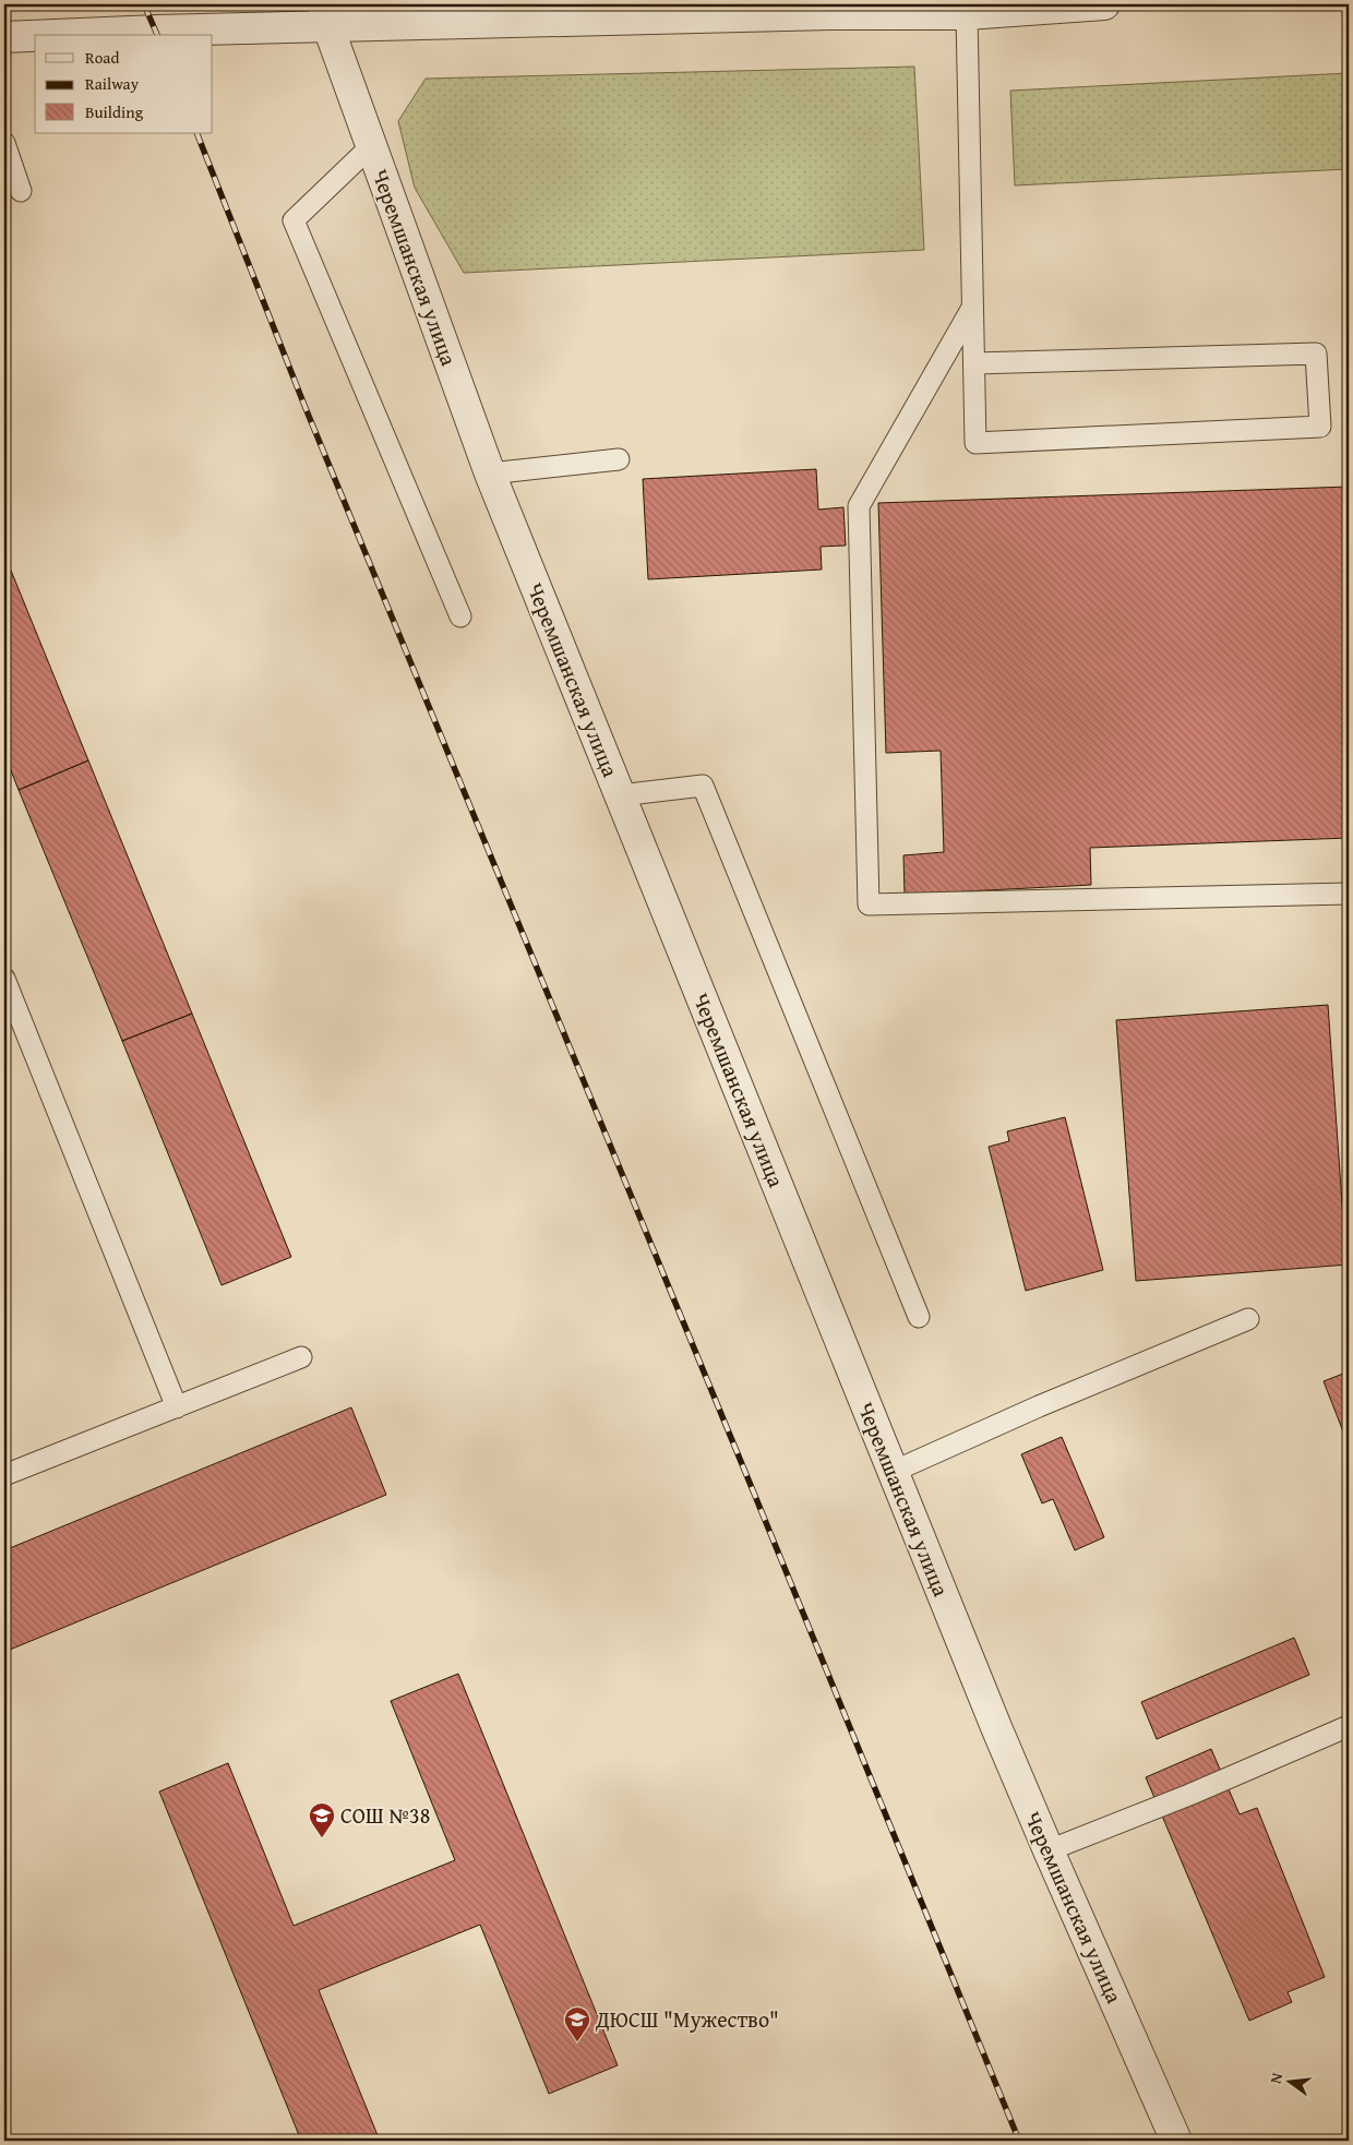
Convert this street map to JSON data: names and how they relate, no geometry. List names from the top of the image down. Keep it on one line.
{"streets":{"street":["Черемшанская улица"]},"places":{"school or university":["СОШ №38","ДЮСШ \"Мужество\""]},"legend":["Road","Railway","Building"],"north":"left"}
